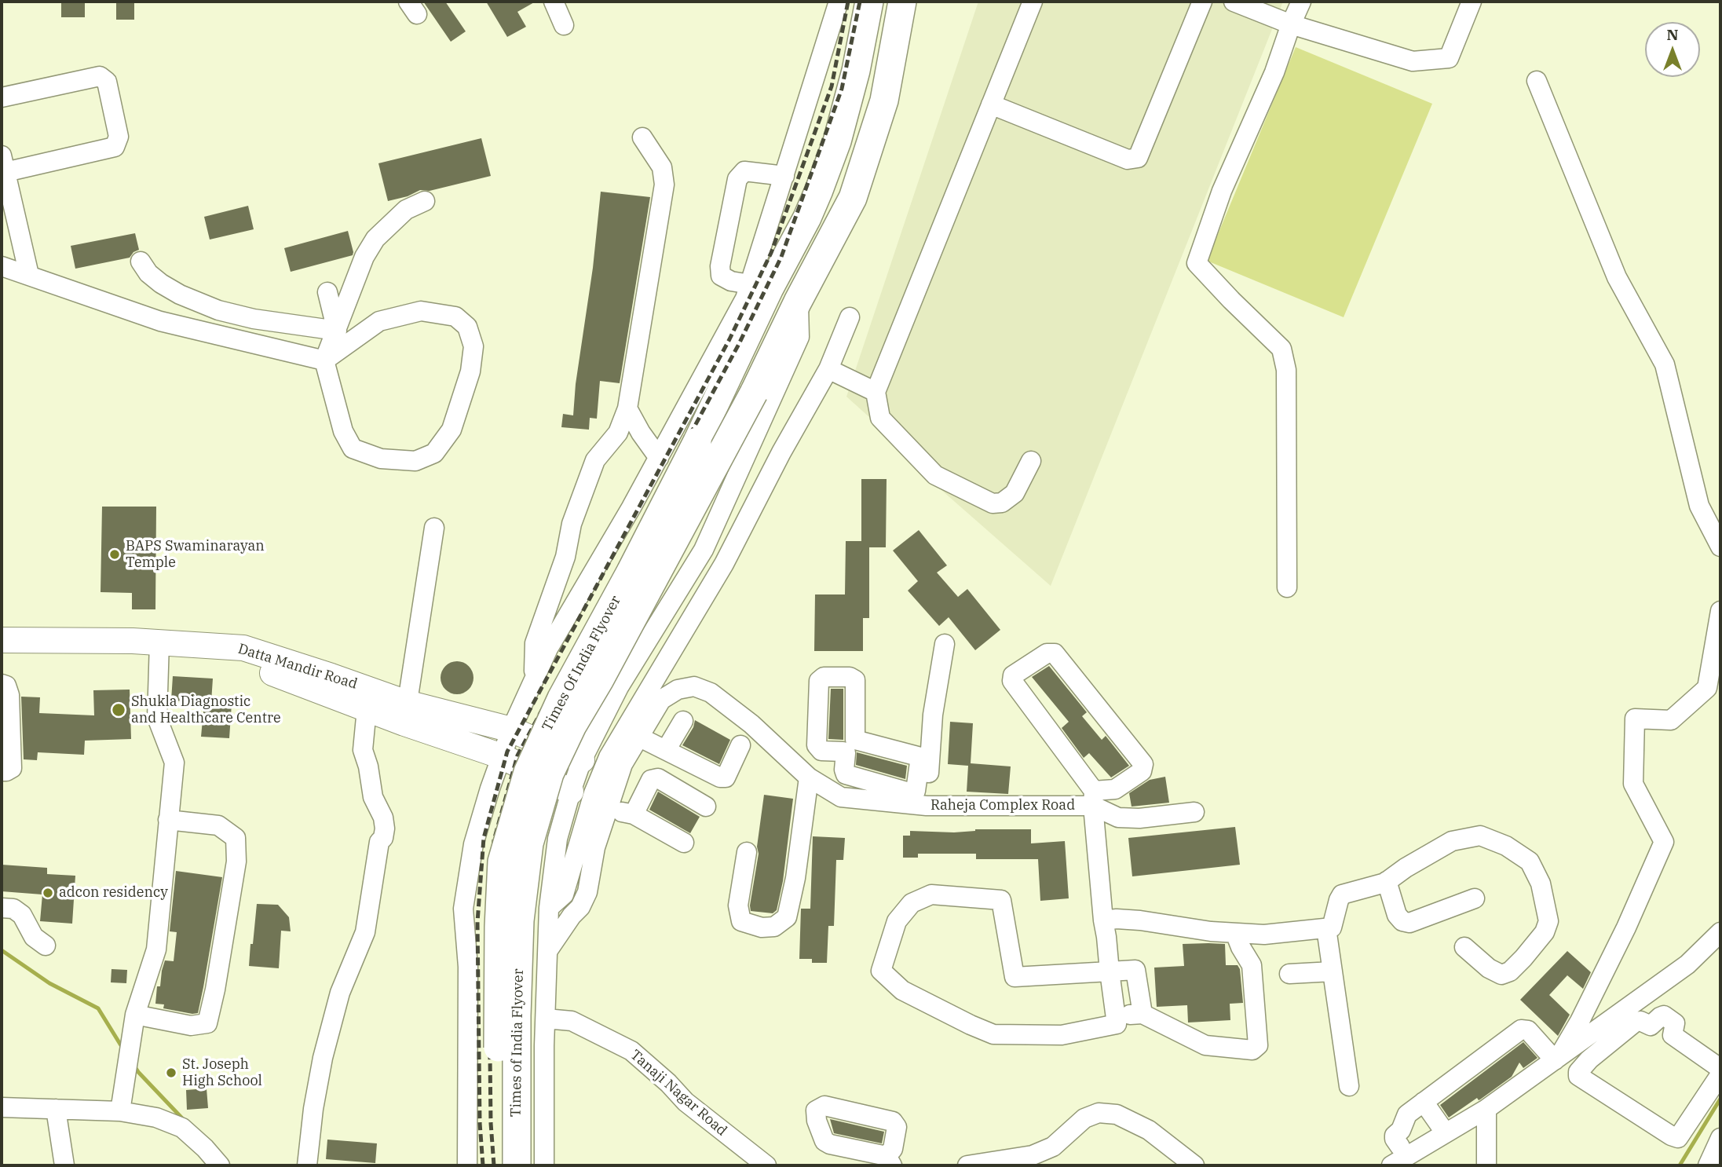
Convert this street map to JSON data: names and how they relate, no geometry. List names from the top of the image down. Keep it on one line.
{"streets":{"highway":["Times Of India Flyover","Times of India Flyover"],"main road":["Datta Mandir Road"],"street":["Raheja Complex Road","Tanaji Nagar Road"]},"crossings":[["Times Of India Flyover","Times of India Flyover"]],"places":["BAPS Swaminarayan Temple","Shukla Diagnostic and Healthcare Centre","adcon residency","St. Joseph High School"],"north":"top"}
